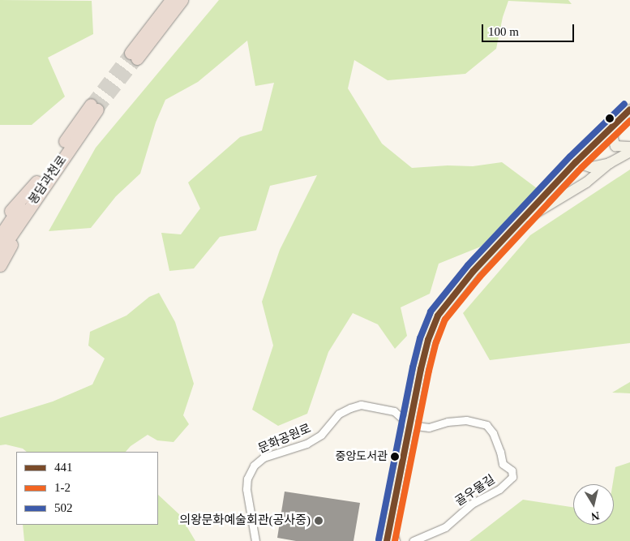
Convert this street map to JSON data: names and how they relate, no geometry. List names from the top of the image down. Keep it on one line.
{"streets":{"highway":["봉담과천로"],"street":["문화공원로","골우물길"]},"crossings":[["문화공원로","골우물길"]],"places":["중앙도서관","의왕문화예술회관(공사중)"],"lines":["transit line 502","transit line 441","transit line 1-2"],"legend":["441","1-2","502"],"scale_bar":"100 m","north":"bottom"}
